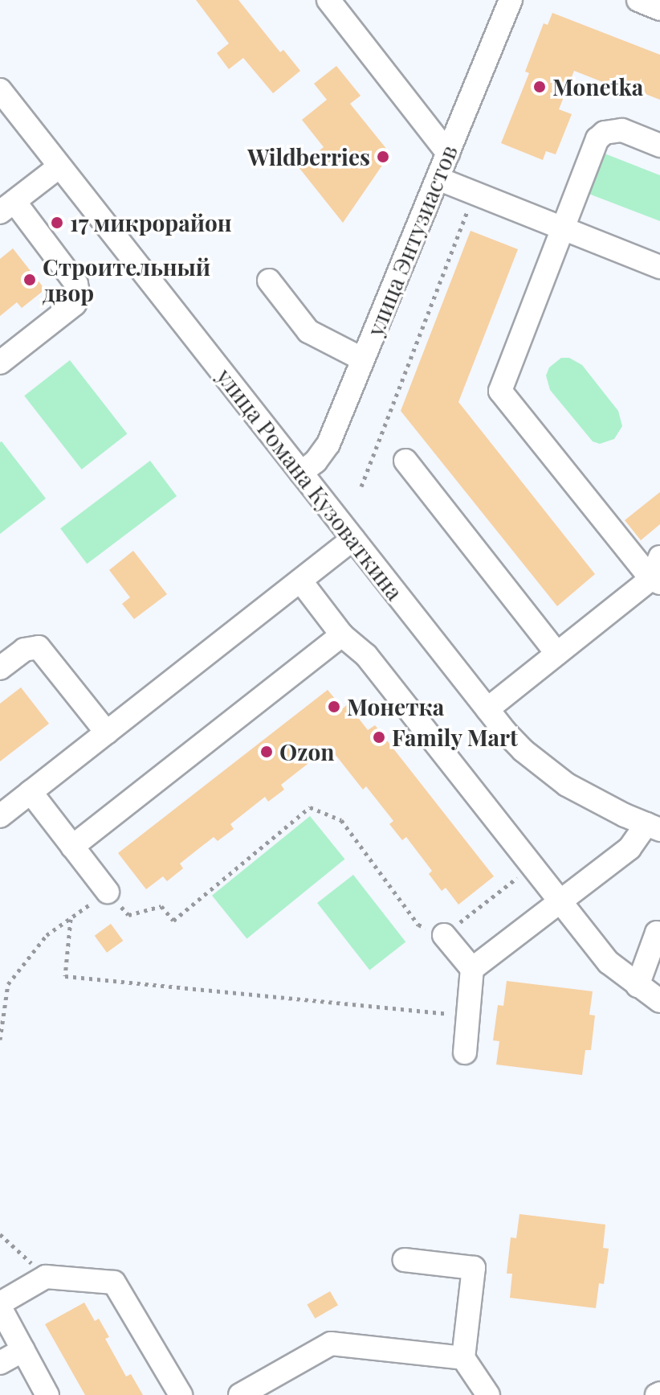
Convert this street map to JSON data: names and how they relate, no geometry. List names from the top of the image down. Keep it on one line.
{"streets":{"street":["улица Энтузиастов","улица Романа Кузоваткина"]},"crossings":[["улица Энтузиастов","улица Романа Кузоваткина"]],"places":["Monetka","Wildberries","17 микрорайон","Строительный двор","Монетка","Family Mart","Ozon"]}
